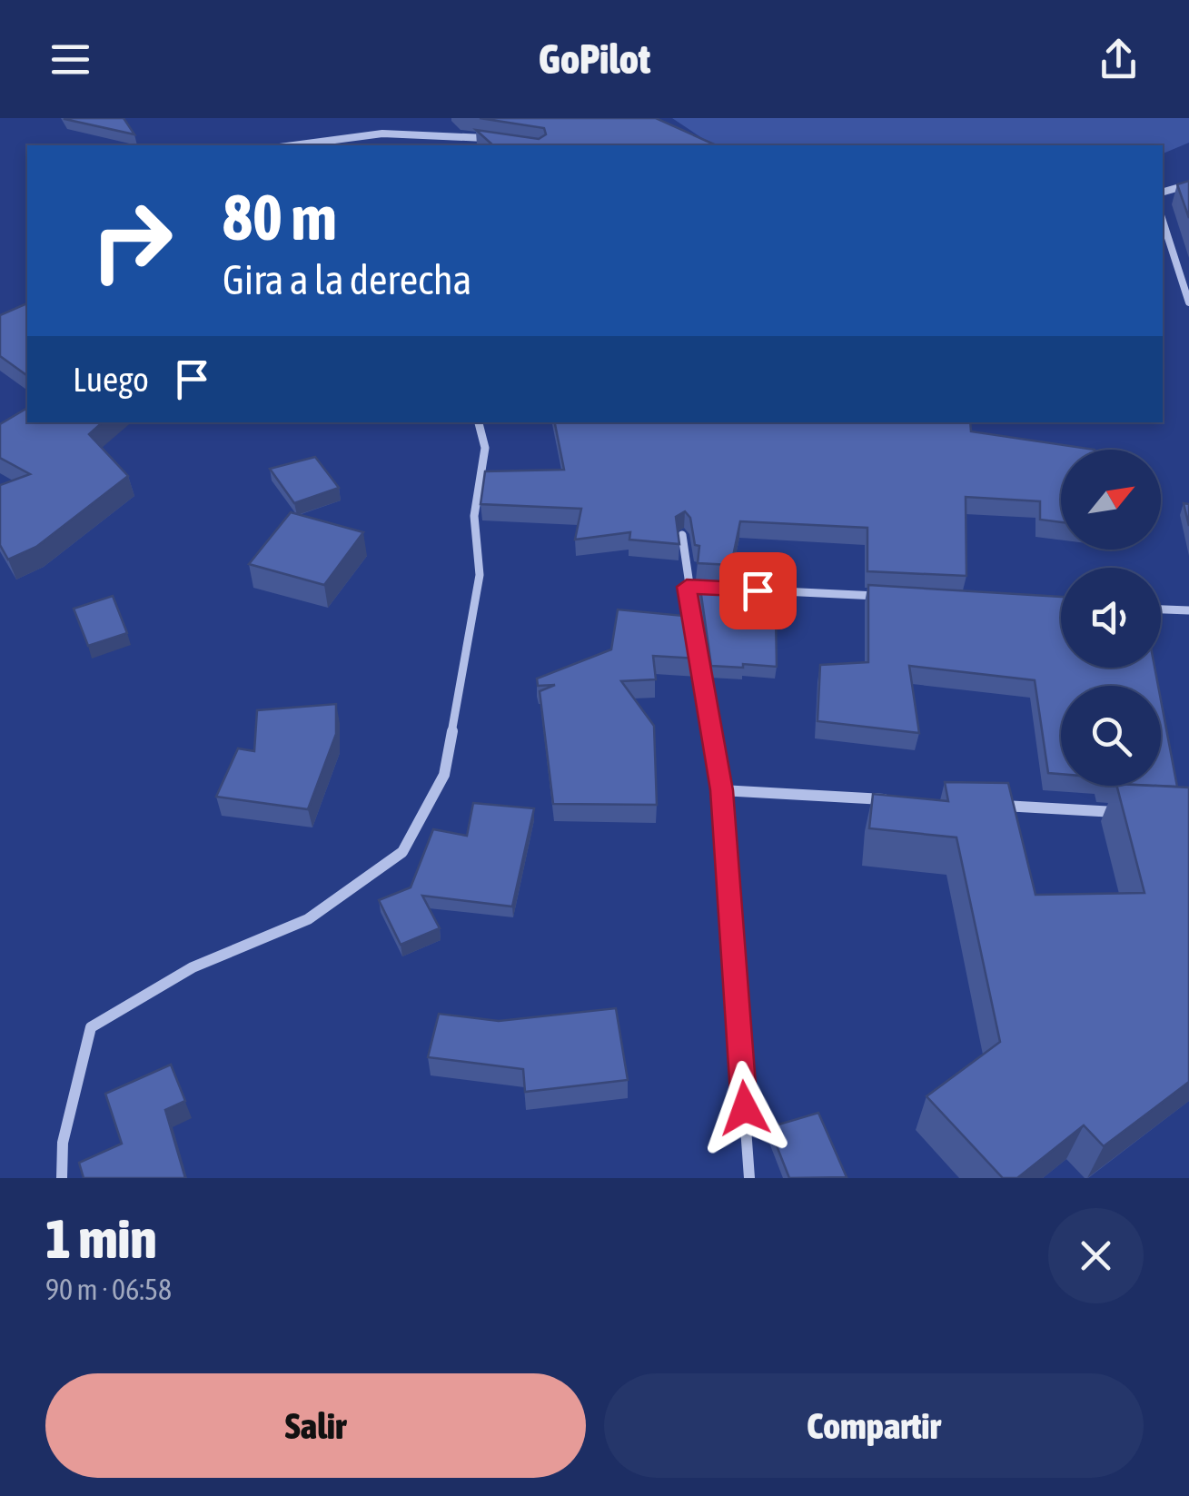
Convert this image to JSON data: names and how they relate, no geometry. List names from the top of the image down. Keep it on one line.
{"north":"top right","page":{"header":"GoPilot","turn":["80 m","Gira a la derecha"],"then":"Luego","heading":["1 min","90 m · 06:58"],"buttons":["Salir","Compartir"]}}
